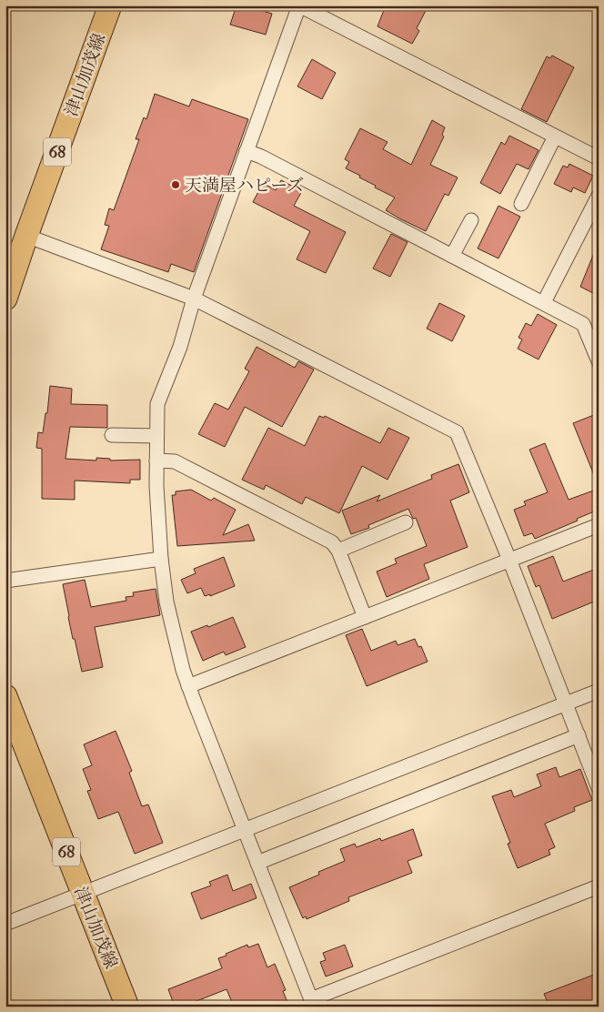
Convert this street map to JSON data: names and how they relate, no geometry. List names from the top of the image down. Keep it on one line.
{"streets":{"main road":["津山加茂線","68"]},"places":["天満屋ハピーズ"]}
